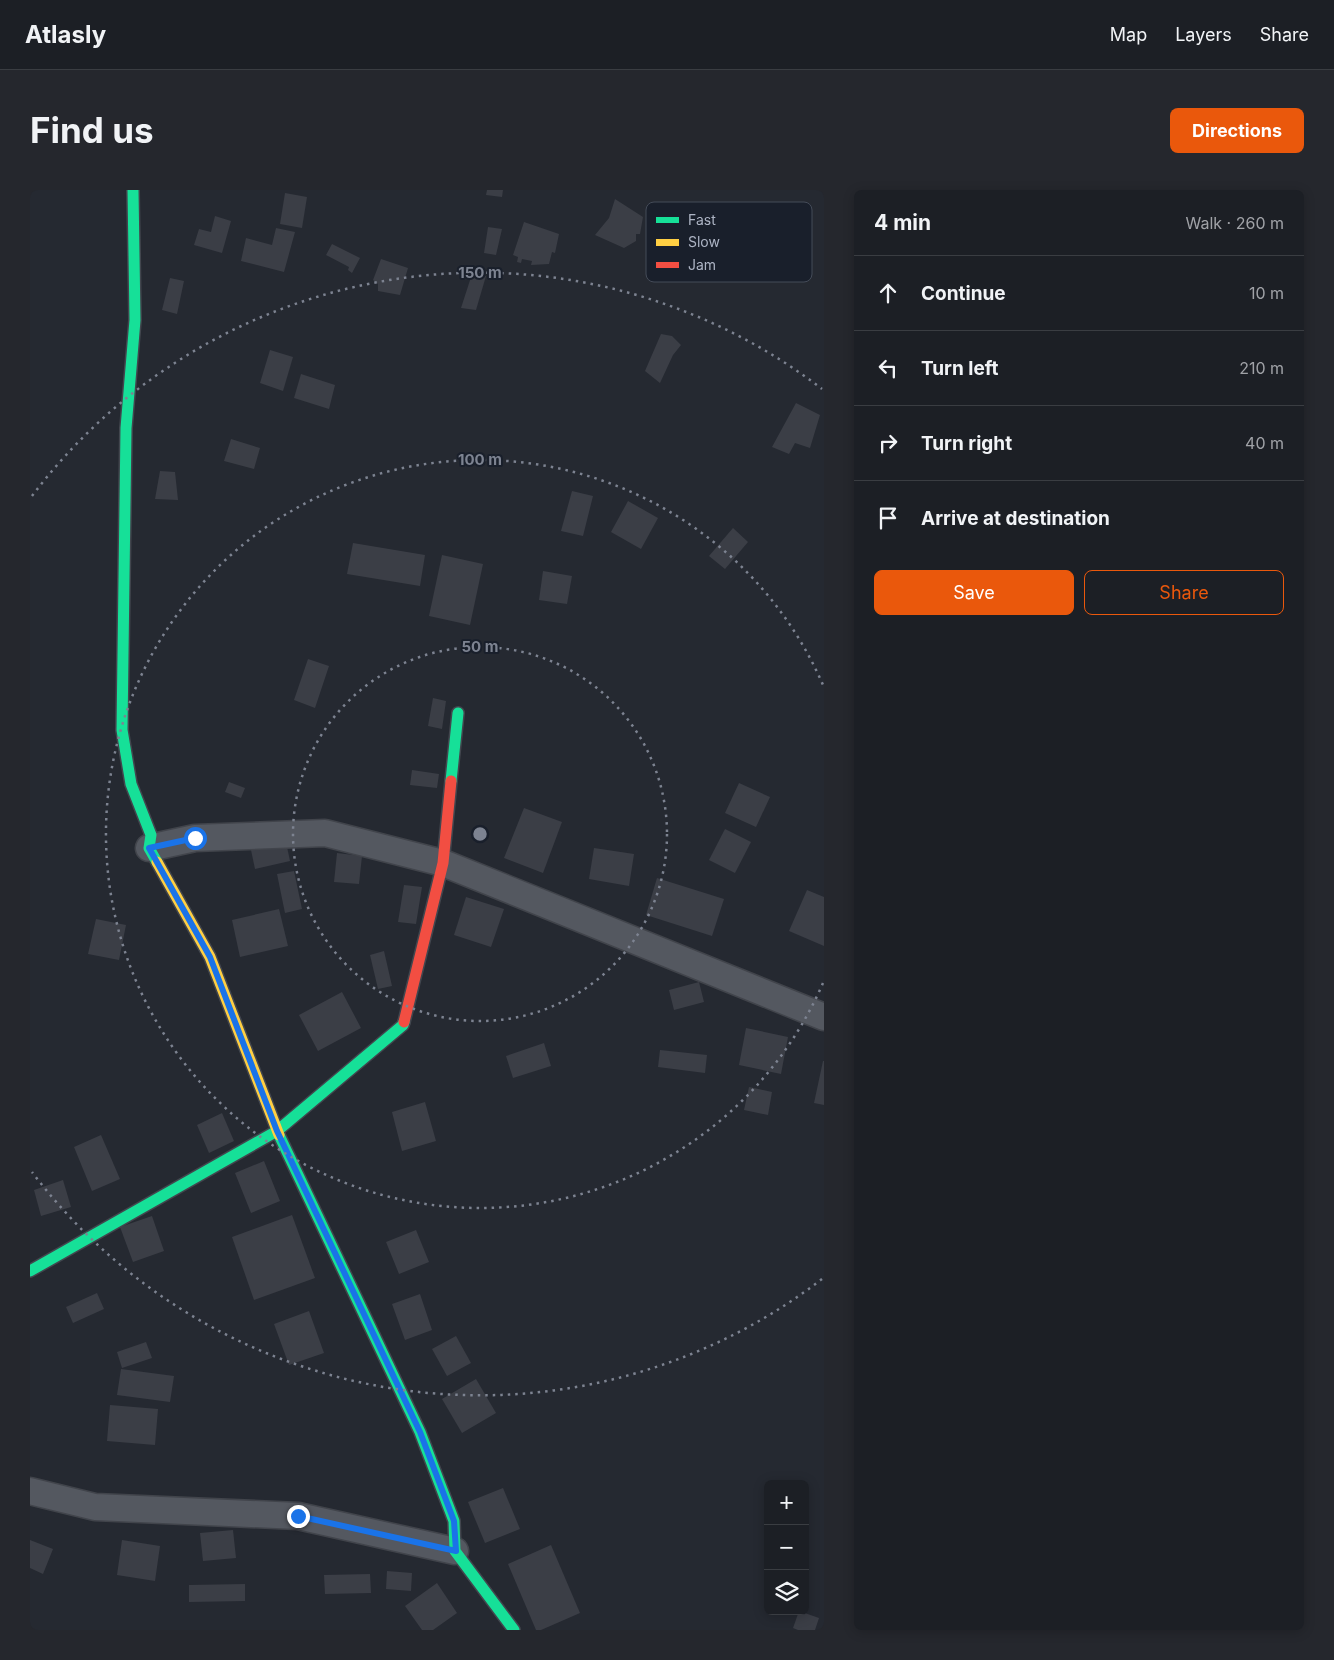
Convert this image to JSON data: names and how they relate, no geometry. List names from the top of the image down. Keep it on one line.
{"legend":["Fast","Slow","Jam"],"page":{"header":"Atlasly","nav":["Map","Layers","Share"],"buttons":["Directions",["Save","Share"]],"title":"Find us","heading":["4 min","Walk · 260 m"],"list":[["Continue","10 m"],["Turn left","210 m"],["Turn right","40 m"],"Arrive at destination"],"map_buttons":["+","−"]},"rings":["150 m","100 m","50 m"]}
